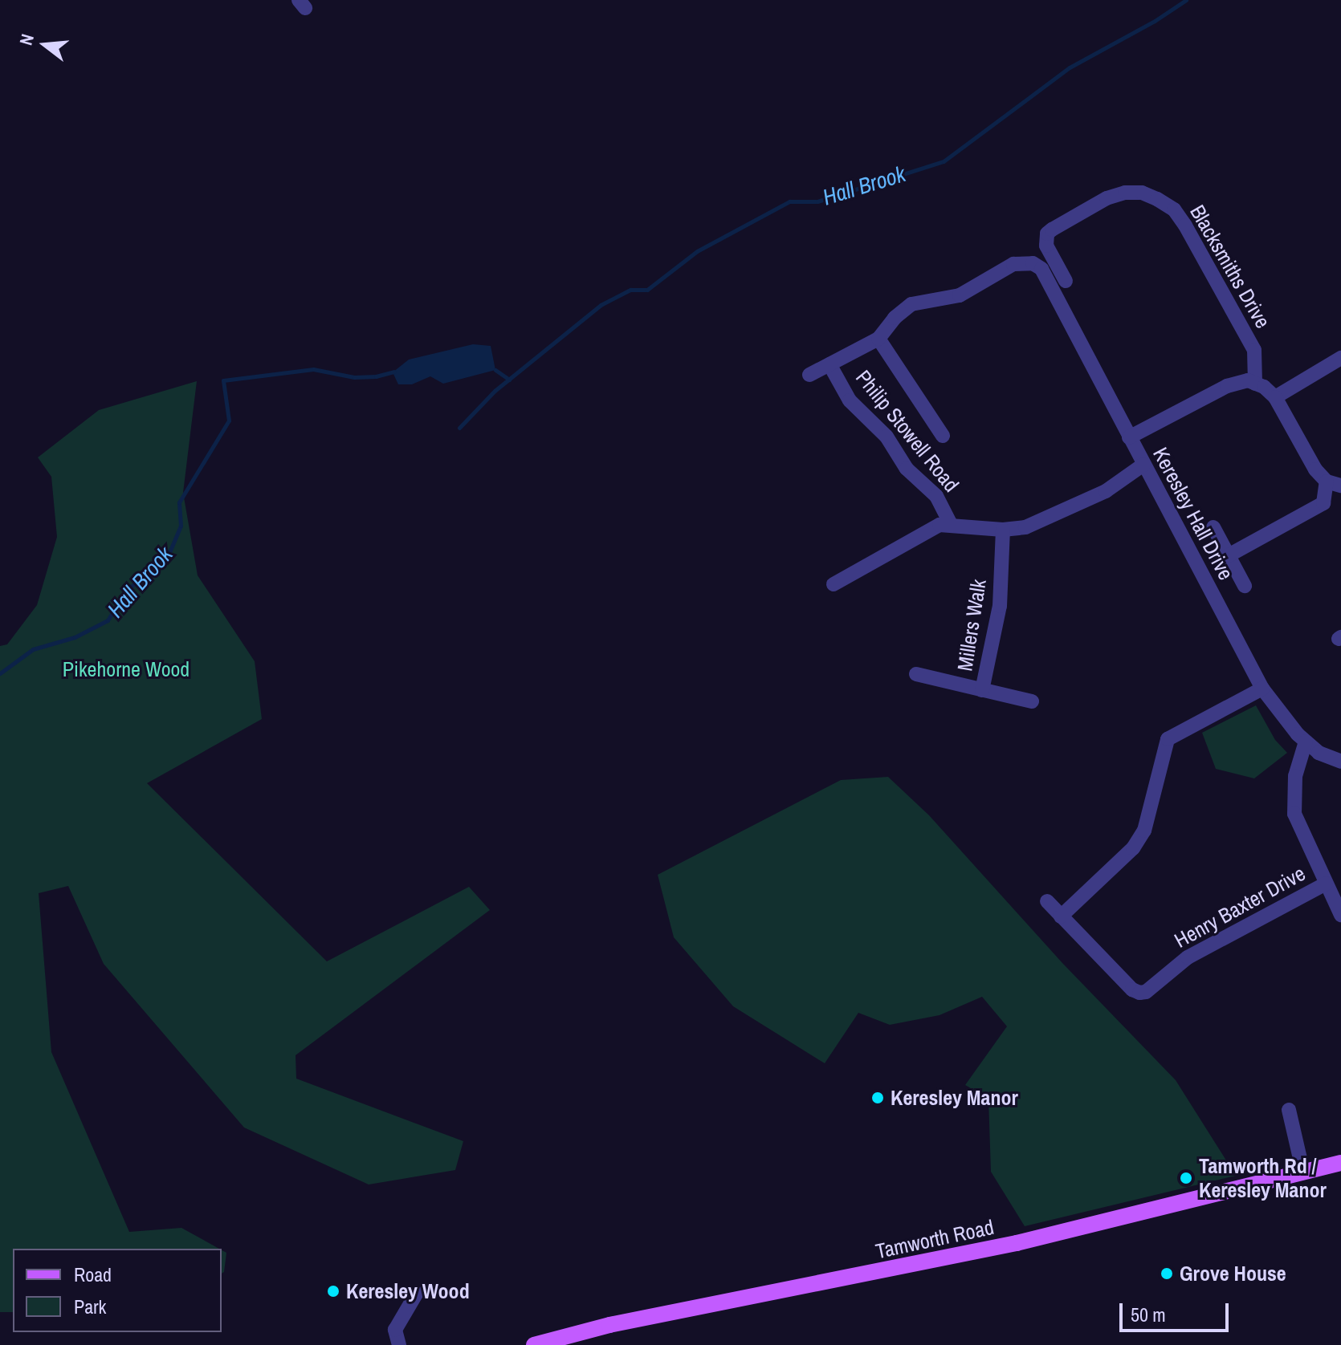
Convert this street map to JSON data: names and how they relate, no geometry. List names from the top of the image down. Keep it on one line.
{"streets":{"main road":["Tamworth Road"],"street":["Blacksmiths Drive","Philip Stowell Road","Keresley Hall Drive","Millers Walk","Henry Baxter Drive"]},"crossings":[["Keresley Hall Drive","Henry Baxter Drive"]],"water":["Hall Brook"],"parks":["Pikehorne Wood"],"places":["Keresley Manor","Tamworth Rd / Keresley Manor","Grove House","Keresley Wood"],"legend":["Road","Park"],"scale_bar":"50 m","north":"left"}
